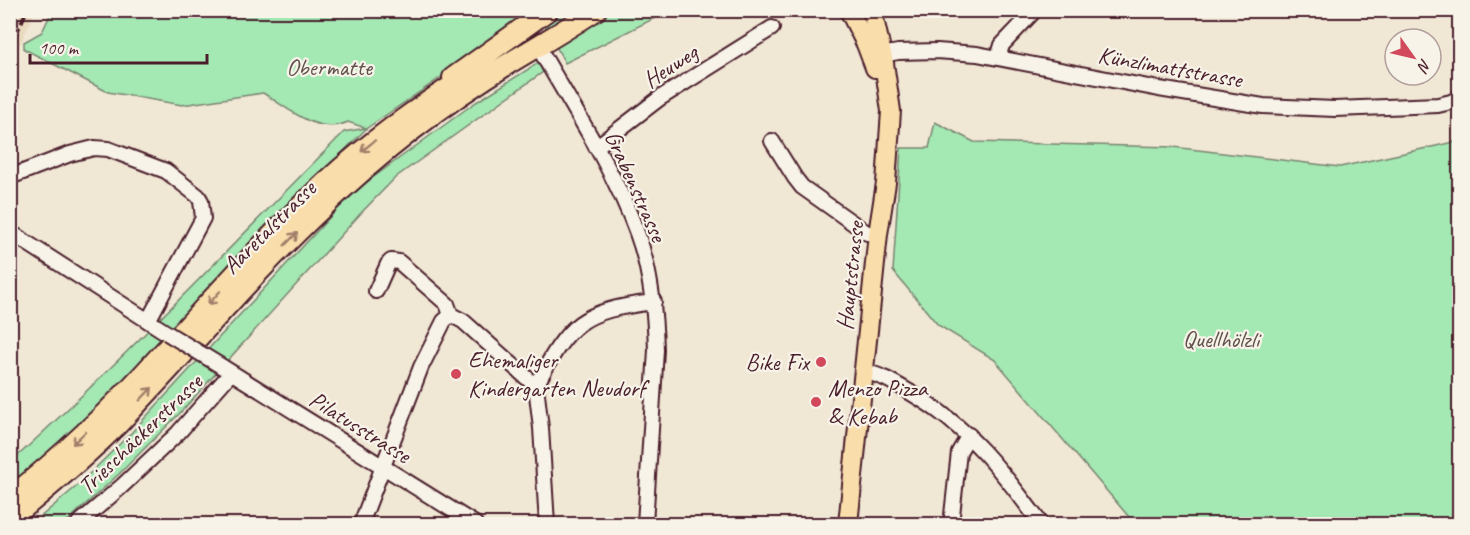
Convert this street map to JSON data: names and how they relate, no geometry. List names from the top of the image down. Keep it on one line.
{"streets":{"highway":["Aaretalstrasse"],"main road":["Hauptstrasse"],"street":["Heuweg","Künzlimattstrasse","Grabenstrasse","Pilatusstrasse","Trieschäckerstrasse"]},"crossings":[["Heuweg","Grabenstrasse"],["Künzlimattstrasse","Hauptstrasse"],["Grabenstrasse","Aaretalstrasse"],["Pilatusstrasse","Trieschäckerstrasse"]],"parks":["Obermatte","Quellhölzli"],"places":["Bike Fix","Ehemaliger Kindergarten Neudorf","Menzo Pizza & Kebab"],"scale_bar":"100 m","north":"bottom right"}
